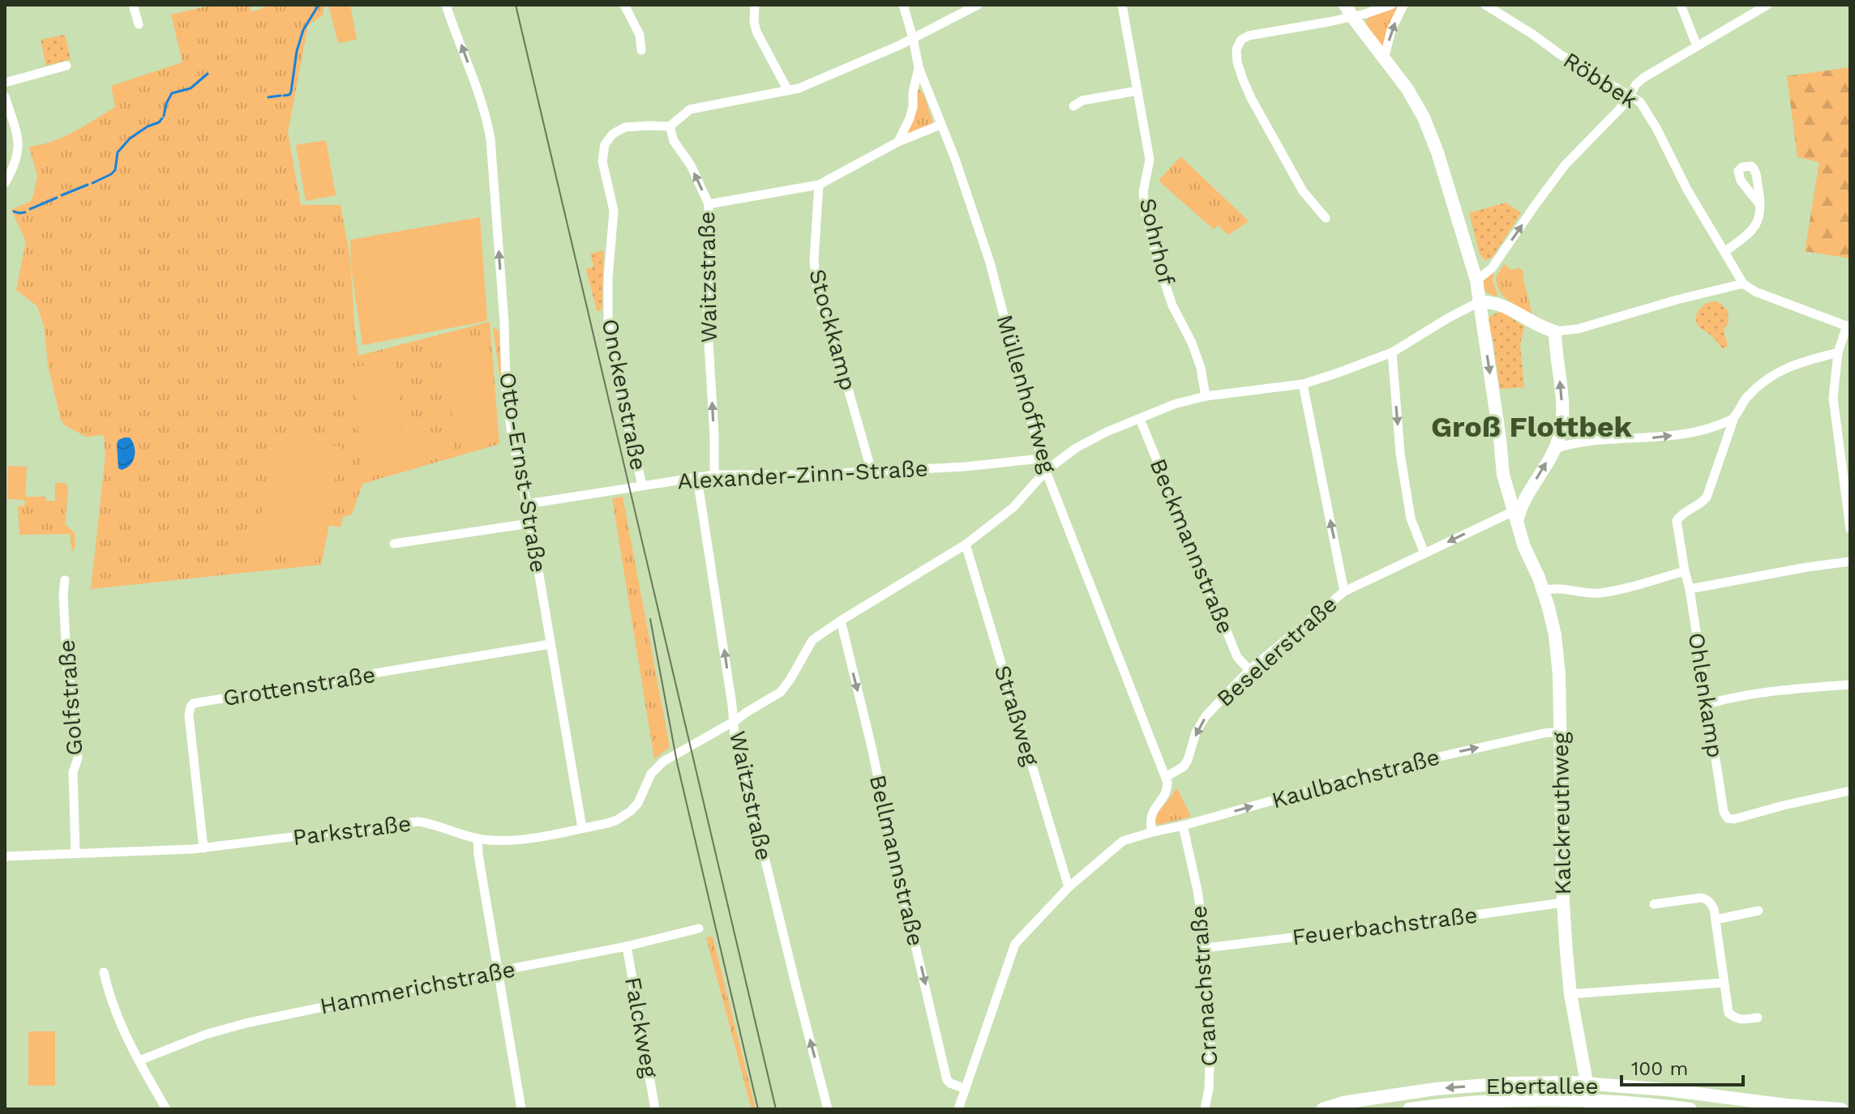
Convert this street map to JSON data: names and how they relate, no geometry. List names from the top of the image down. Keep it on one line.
{"streets":{"street":["Röbbek","Sohrhof","Waitzstraße","Stockkamp","Müllenhoffweg","Onckenstraße","Otto-Ernst-Straße","Alexander-Zinn-Straße","Beckmannstraße","Beselerstraße","Grottenstraße","Ohlenkamp","Golfstraße","Straßweg","Kaulbachstraße","Kalckreuthweg","Parkstraße","Bellmannstraße","Feuerbachstraße","Cranachstraße","Hammerichstraße","Falckweg","Ebertallee"]},"crossings":[["Sohrhof","Parkstraße"],["Waitzstraße","Onckenstraße"],["Waitzstraße","Alexander-Zinn-Straße"],["Waitzstraße","Parkstraße"],["Stockkamp","Alexander-Zinn-Straße"],["Müllenhoffweg","Alexander-Zinn-Straße"],["Müllenhoffweg","Beselerstraße"],["Müllenhoffweg","Parkstraße"],["Onckenstraße","Alexander-Zinn-Straße"],["Otto-Ernst-Straße","Alexander-Zinn-Straße"],["Otto-Ernst-Straße","Grottenstraße"],["Otto-Ernst-Straße","Parkstraße"],["Beckmannstraße","Beselerstraße"],["Beckmannstraße","Parkstraße"],["Beselerstraße","Kalckreuthweg"],["Grottenstraße","Parkstraße"],["Golfstraße","Parkstraße"],["Straßweg","Parkstraße"],["Kaulbachstraße","Kalckreuthweg"],["Kaulbachstraße","Cranachstraße"],["Kalckreuthweg","Parkstraße"],["Kalckreuthweg","Feuerbachstraße"],["Kalckreuthweg","Ebertallee"],["Parkstraße","Bellmannstraße"],["Feuerbachstraße","Cranachstraße"],["Hammerichstraße","Falckweg"]],"one_way":["Waitzstraße","Otto-Ernst-Straße","Beselerstraße","Kaulbachstraße","Bellmannstraße"],"districts":["Groß Flottbek"],"scale_bar":"100 m"}
